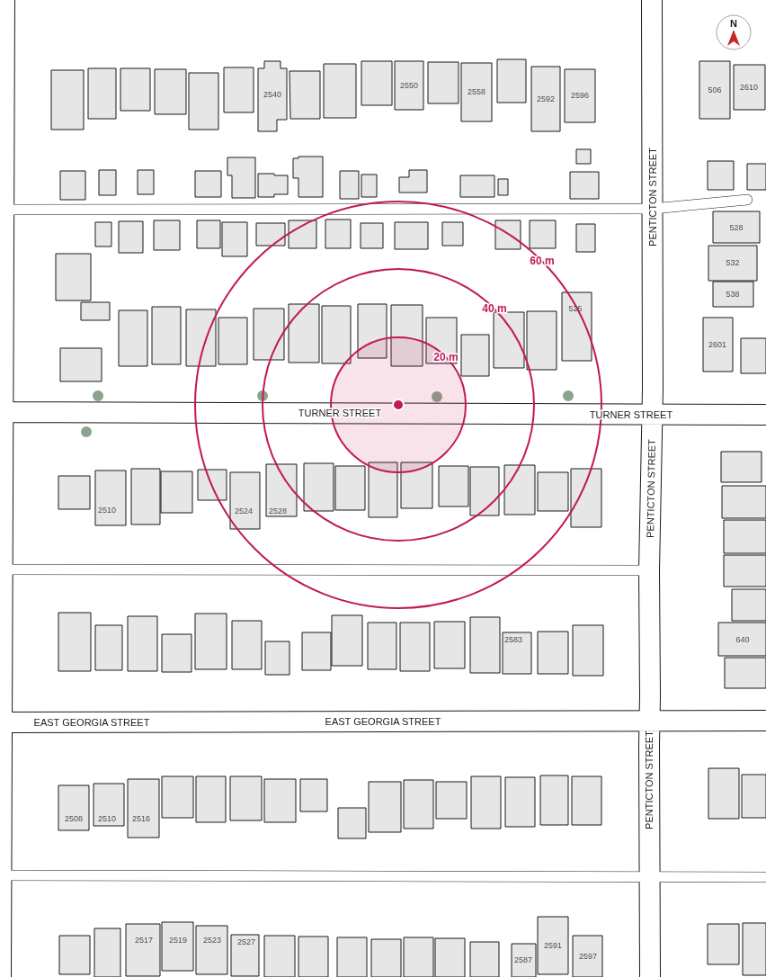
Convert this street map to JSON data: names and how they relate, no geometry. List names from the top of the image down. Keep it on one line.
{"streets":{"street":["PENTICTON STREET","TURNER STREET","EAST GEORGIA STREET"]},"crossings":[["PENTICTON STREET","TURNER STREET"],["PENTICTON STREET","EAST GEORGIA STREET"]],"house_numbers":["2550","2610","506","2558","2540","2596","2592","528","532","538","525","2601","2510","2524","2528","2583","640","2508","2510","2516","2517","2519","2523","2527","2591","2597","2587"],"north":"top","rings":["60 m","40 m","20 m"]}
